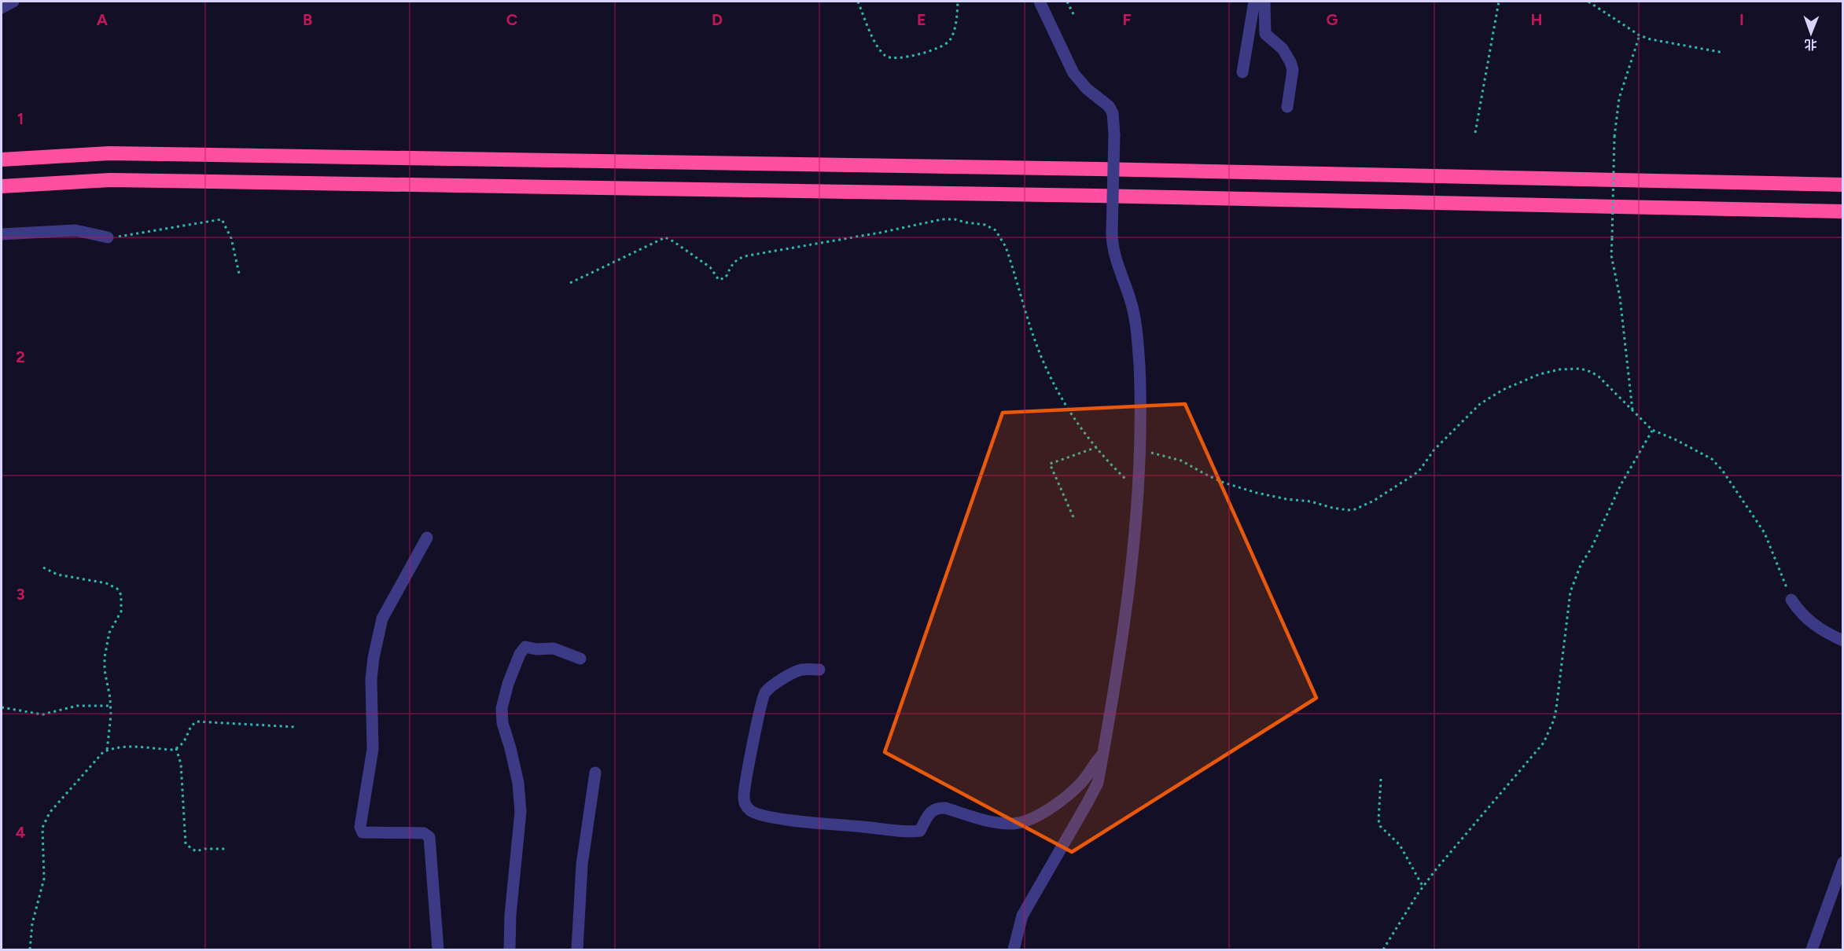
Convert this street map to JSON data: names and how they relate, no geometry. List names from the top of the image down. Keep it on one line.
{"north":"bottom","grid":{"columns":["A","B","C","D","E","F","G","H","I"],"rows":["1","2","3","4"]}}
